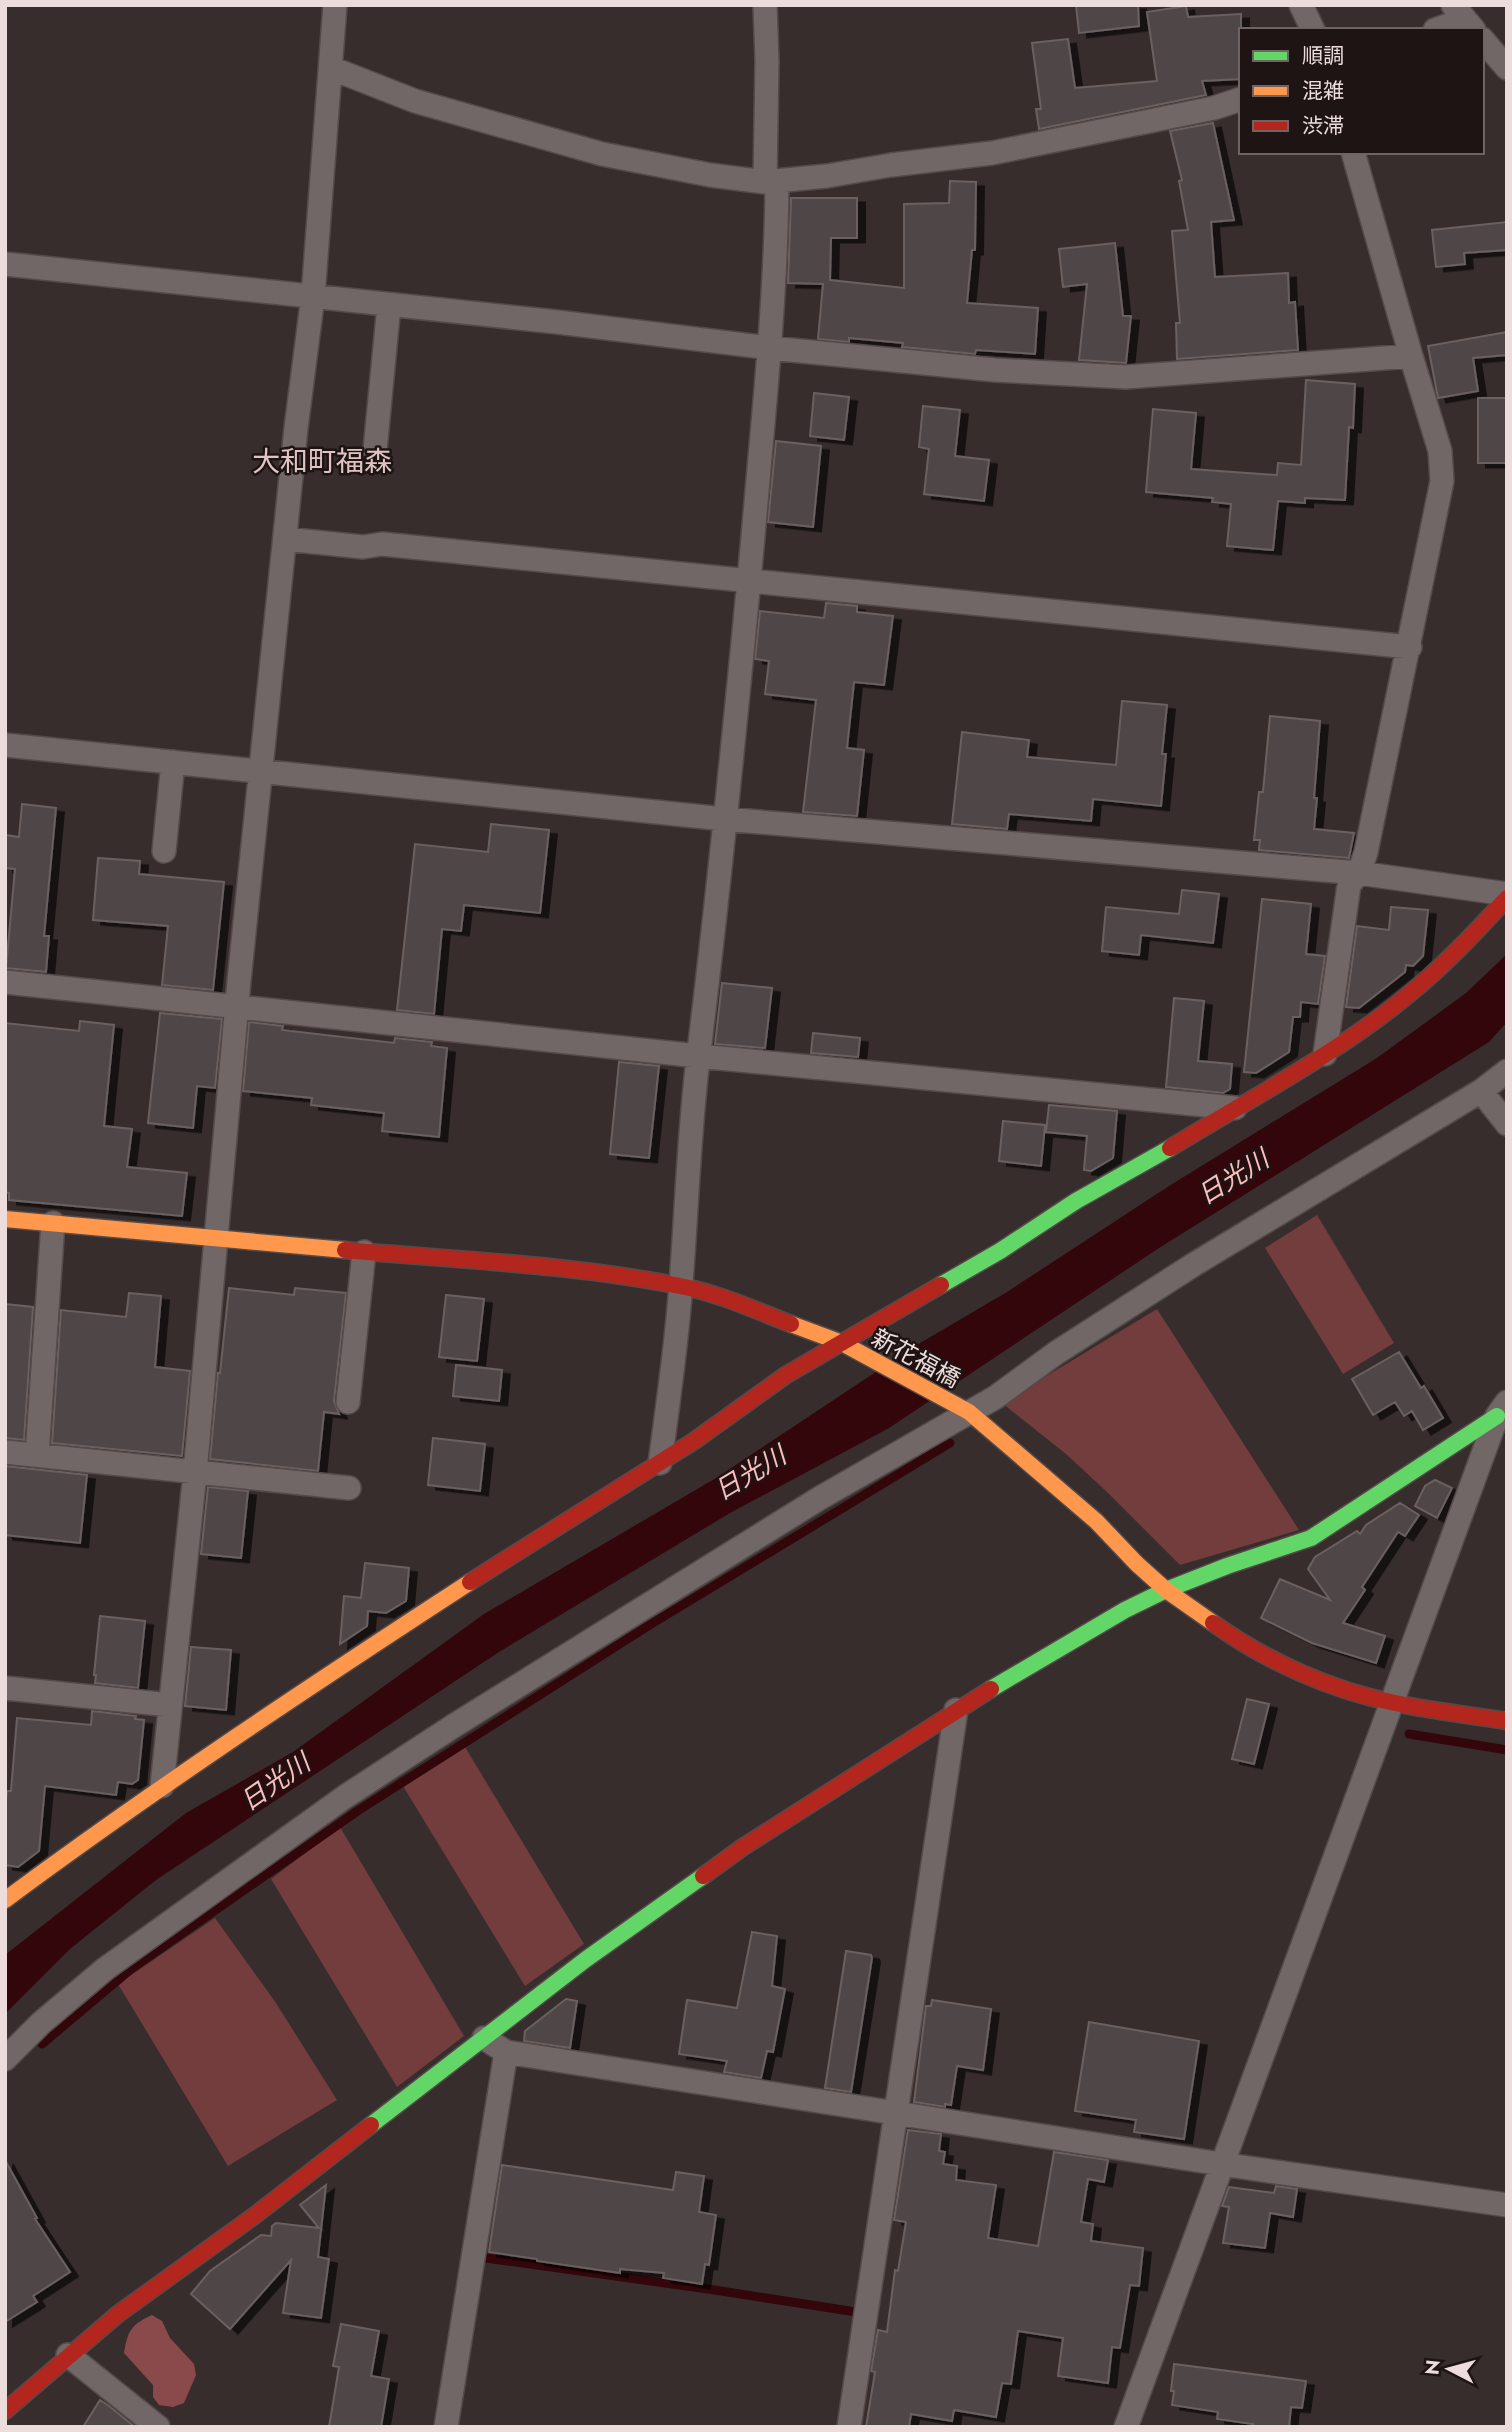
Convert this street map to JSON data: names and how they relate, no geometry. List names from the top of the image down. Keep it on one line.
{"streets":{"street":["新花福橋"]},"districts":["大和町福森"],"water":["日光川"],"legend":["順調","混雑","渋滞"],"north":"left"}
